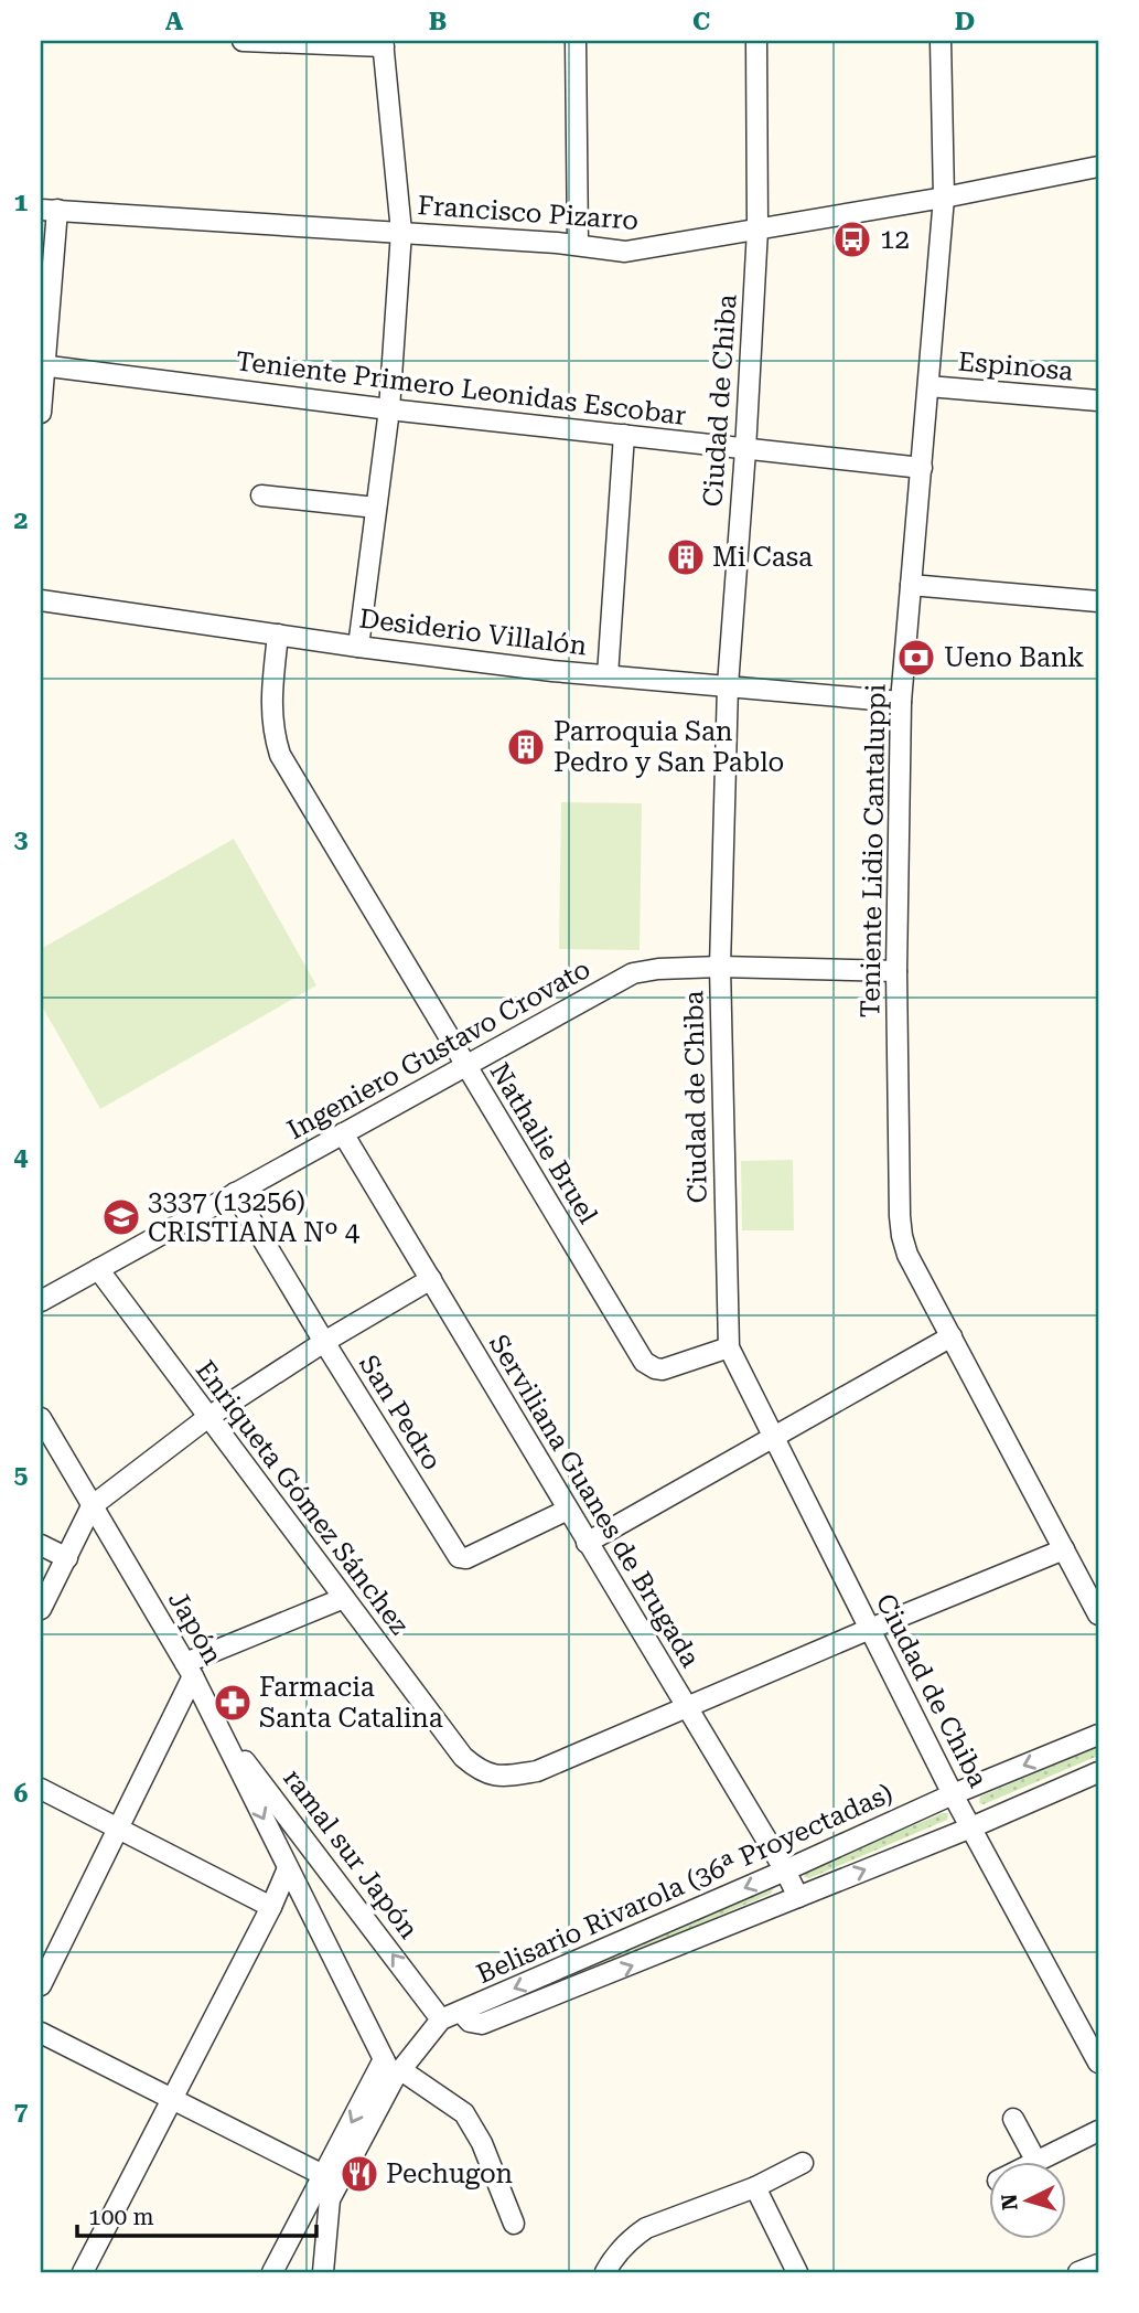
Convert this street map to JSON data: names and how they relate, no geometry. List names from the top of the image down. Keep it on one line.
{"streets":{"street":["Francisco Pizarro","Espinosa","Teniente Primero Leonidas Escobar","Ciudad de Chiba","Desiderio Villalón","Teniente Lidio Cantaluppi","Ingeniero Gustavo Crovato","Nathalie Bruel","San Pedro","Enriqueta Gómez Sánchez","Serviliana Guanes de Brugada","Japón","ramal sur Japón","Belisario Rivarola (36ª Proyectadas)"]},"crossings":[["Francisco Pizarro","Ciudad de Chiba"],["Francisco Pizarro","Teniente Lidio Cantaluppi"],["Espinosa","Teniente Lidio Cantaluppi"],["Teniente Primero Leonidas Escobar","Ciudad de Chiba"],["Teniente Primero Leonidas Escobar","Teniente Lidio Cantaluppi"],["Ciudad de Chiba","Desiderio Villalón"],["Ciudad de Chiba","Ingeniero Gustavo Crovato"],["Ciudad de Chiba","Nathalie Bruel"],["Ciudad de Chiba","Belisario Rivarola (36ª Proyectadas)"],["Desiderio Villalón","Teniente Lidio Cantaluppi"],["Desiderio Villalón","Nathalie Bruel"],["Teniente Lidio Cantaluppi","Ingeniero Gustavo Crovato"],["Ingeniero Gustavo Crovato","Nathalie Bruel"],["Ingeniero Gustavo Crovato","San Pedro"],["Ingeniero Gustavo Crovato","Enriqueta Gómez Sánchez"],["Ingeniero Gustavo Crovato","Serviliana Guanes de Brugada"],["San Pedro","Serviliana Guanes de Brugada"],["Enriqueta Gómez Sánchez","Serviliana Guanes de Brugada"],["Serviliana Guanes de Brugada","Belisario Rivarola (36ª Proyectadas)"],["Japón","ramal sur Japón"]],"places":{"bus stop":["12"],"building":["Mi Casa","Parroquia San Pedro y San Pablo"],"bank":["Ueno Bank"],"school or university":["3337 (13256) CRISTIANA Nº 4"],"pharmacy":["Farmacia Santa Catalina"],"restaurant":["Pechugon"]},"scale_bar":"100 m","north":"left","grid":{"columns":["A","B","C","D"],"rows":["1","2","3","4","5","6","7"]}}
